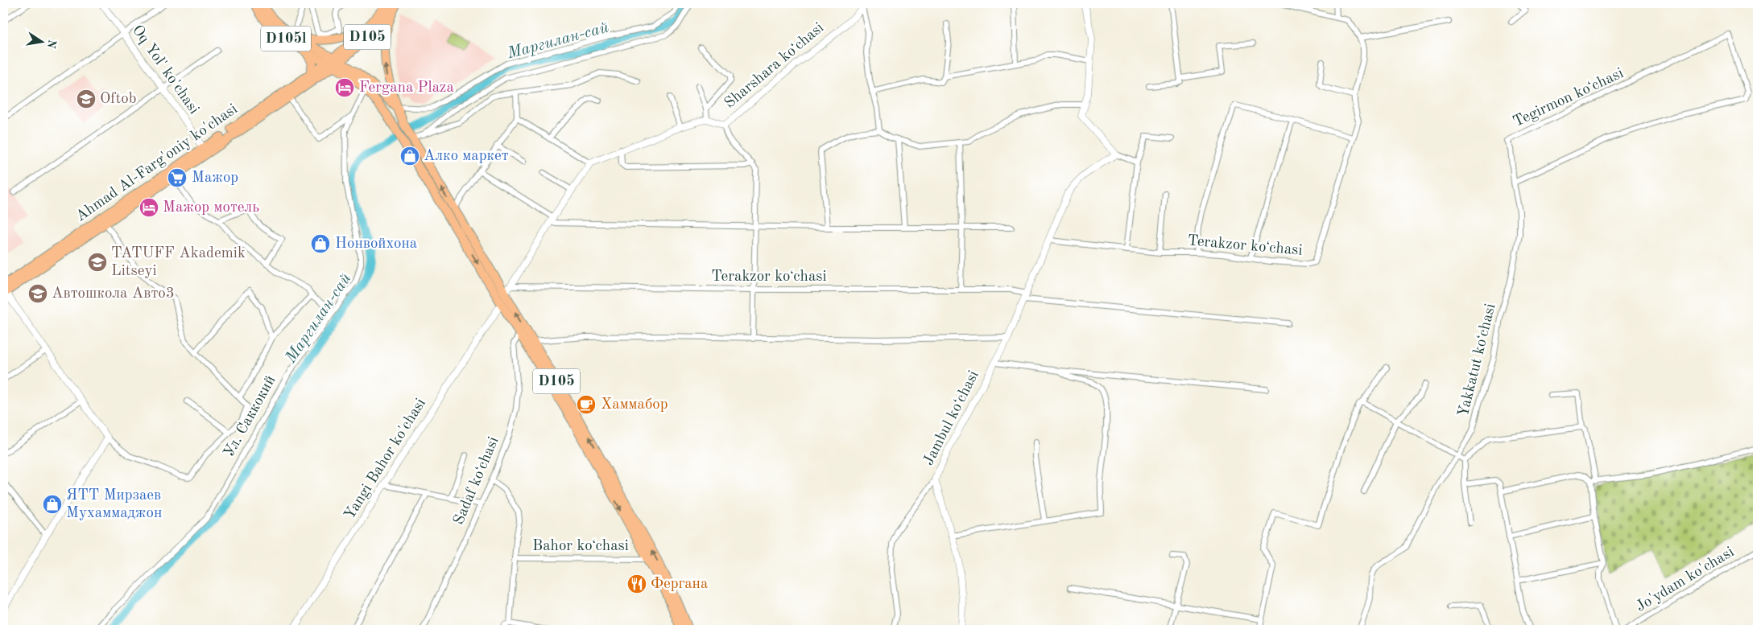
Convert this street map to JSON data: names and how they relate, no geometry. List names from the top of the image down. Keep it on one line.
{"streets":{"main road":["D105","D105l","Ahmad Al-Farg'oniy ko'chasi"],"street":["Sharshara koʻchasi","Oq Yol' ko'chasi","Tegirmon koʻchasi","Terakzor koʻchasi","Yakkatut koʻchasi","Ул. Саккокий","Jambul koʻchasi","Yangi Bahor ko'chasi","Sadaf koʻchasi","Bahor koʻchasi","Jo'ydam ko'chasi"]},"crossings":[["D105","D105l"],["D105","Ahmad Al-Farg'oniy ko'chasi"],["D105","Terakzor koʻchasi"],["D105","Ул. Саккокий"],["D105","Yangi Bahor ko'chasi"],["D105","Sadaf koʻchasi"],["D105","Bahor koʻchasi"],["D105l","Ahmad Al-Farg'oniy ko'chasi"],["Oq Yol' ko'chasi","Ahmad Al-Farg'oniy ko'chasi"],["Tegirmon koʻchasi","Yakkatut koʻchasi"],["Terakzor koʻchasi","Jambul koʻchasi"]],"water":["Маргилан-сай"],"places":{"hotel":["Fergana Plaza","Мажор мотель"],"school or university":["Oftob","TATUFF Akademik Litseyi","Автошкола Авто3"],"shop":["Алко маркет","Нонвойхона","ЯТТ Мирзаев Мухаммаджон"],"supermarket":["Мажор"],"cafe":["Хаммабор"],"restaurant":["Фергана"]},"north":"right"}
